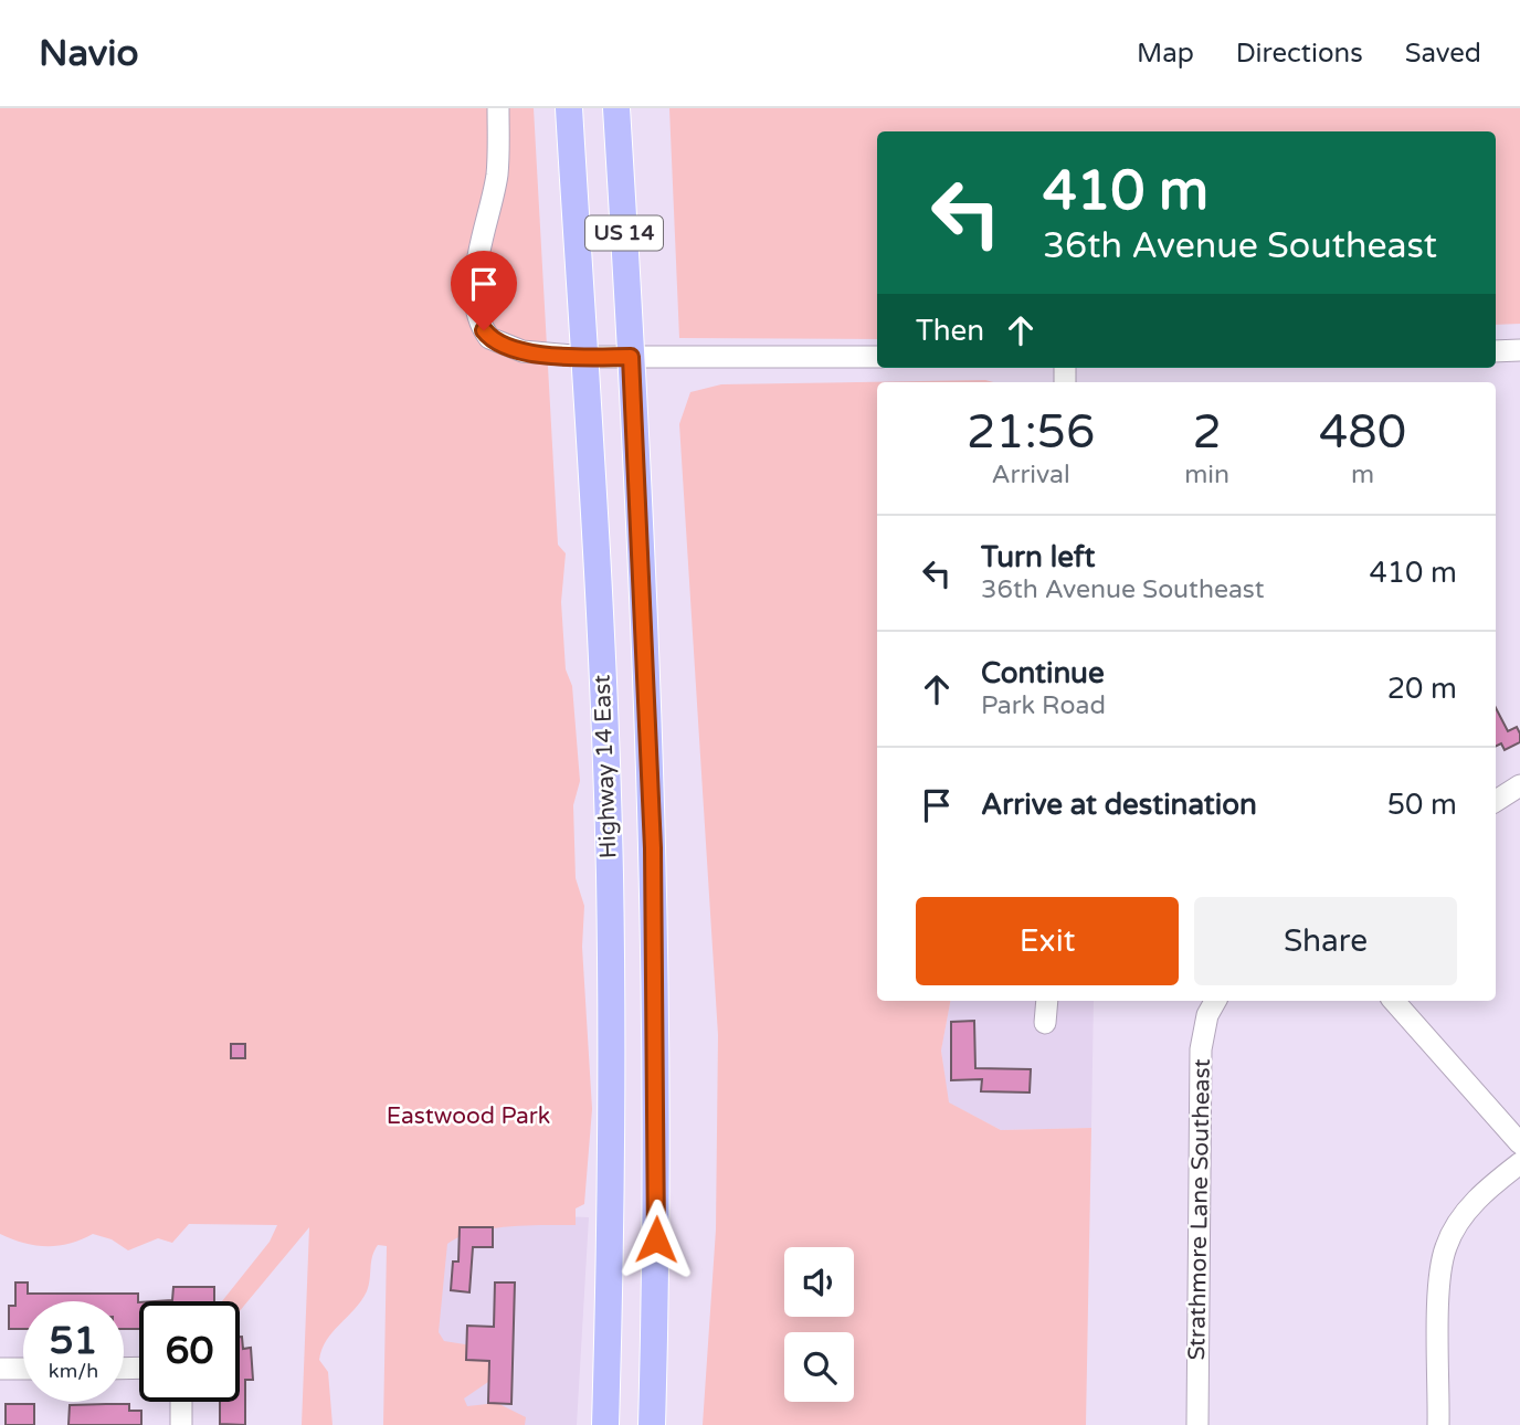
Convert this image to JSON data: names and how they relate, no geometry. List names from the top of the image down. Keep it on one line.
{"streets":{"main road":["US 14","Highway 14 East"],"street":["Strathmore Lane Southeast"]},"parks":["Eastwood Park"],"page":{"header":"Navio","nav":["Map","Directions","Saved"],"turn":["410 m","36th Avenue Southeast"],"then":"Then","eta":["21:56","Arrival","2","min","480","m"],"list":[{"name":"Turn left","note":"36th Avenue Southeast","value":"410 m"},{"name":"Continue","note":"Park Road","value":"20 m"},{"name":"Arrive at destination","value":"50 m"}],"buttons":["Exit","Share"],"speed":"51 km/h","limit":"60"}}
